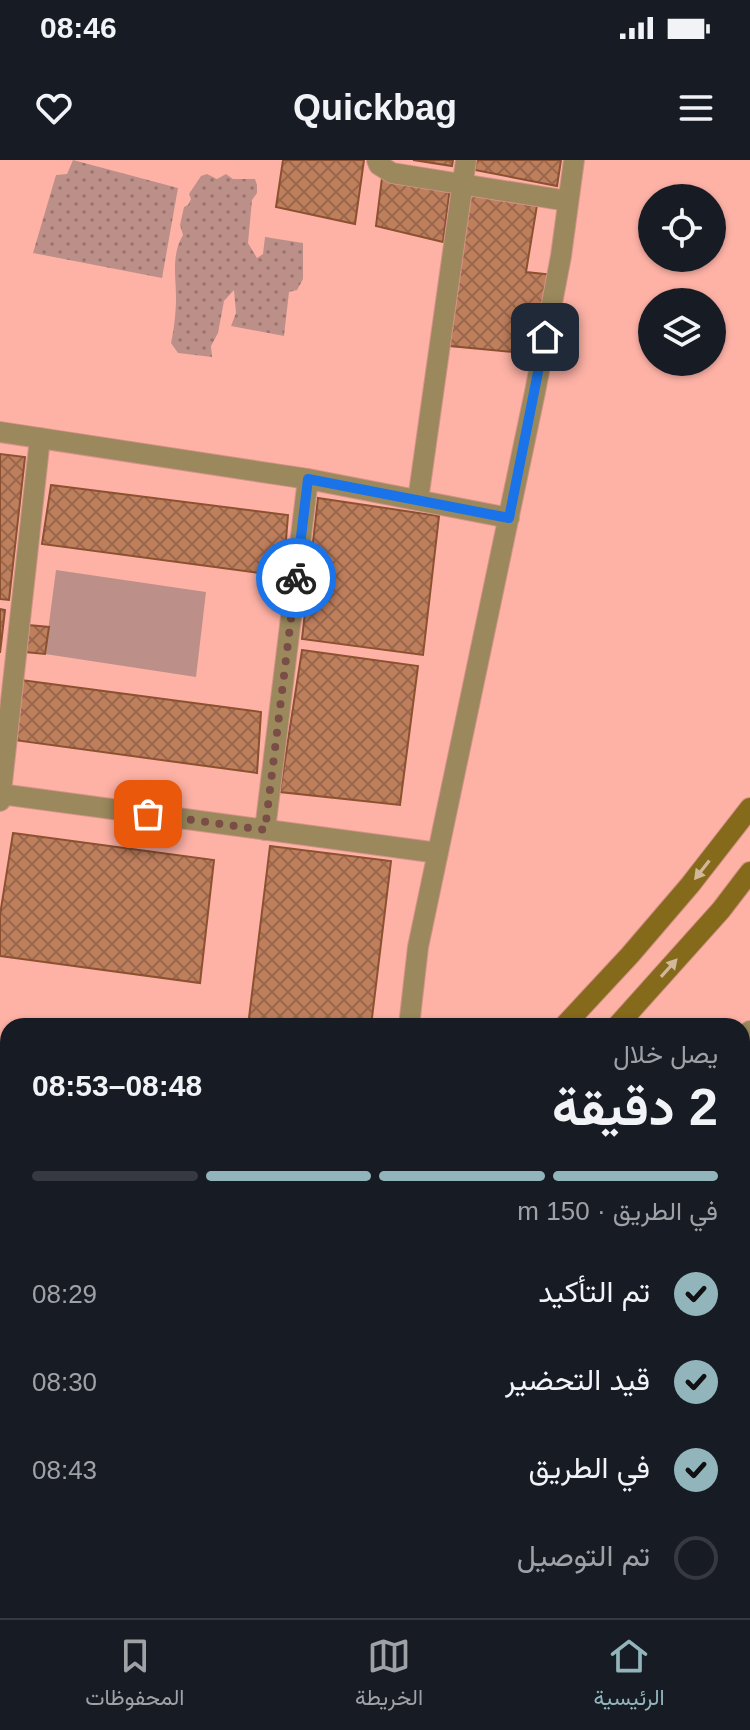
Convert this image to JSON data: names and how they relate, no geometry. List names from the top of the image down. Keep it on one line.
{"page":{"status":"08:46","header":"Quickbag","heading":["2 دقيقة","يصل خلال","08:48–08:53"],"bar":"في الطريق · 150 m","list":[["تم التأكيد","08:29"],["قيد التحضير","08:30"],["في الطريق","08:43"],"تم التوصيل"],"tabs":["الرئيسية","الخريطة","المحفوظات"]}}
